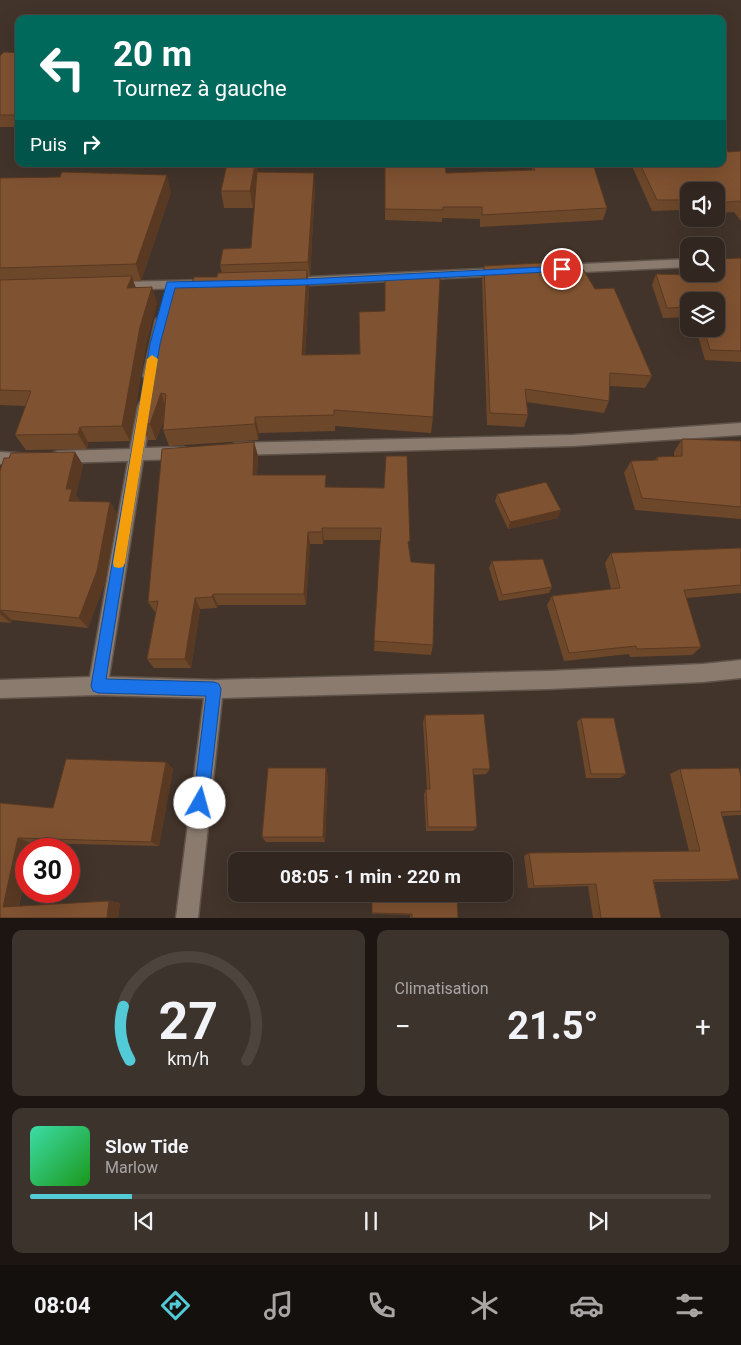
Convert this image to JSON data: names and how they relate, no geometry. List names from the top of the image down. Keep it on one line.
{"page":{"turn":["20 m","Tournez à gauche"],"then":"Puis","limit":"30","trip":"08:05 · 1 min · 220 m","tile":"Climatisation","heat":["−","21.5°","+"],"song":["Slow Tide","Marlow"],"tabs":"08:04","gauge":["27","km/h"]}}
